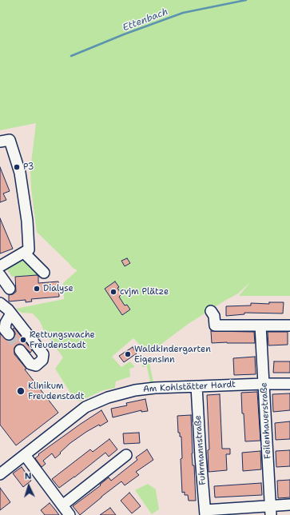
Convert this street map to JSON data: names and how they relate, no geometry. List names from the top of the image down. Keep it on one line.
{"streets":{"street":["Am Kohlstätter Hardt","Feilenhauerstraße","Fuhrmannstraße"]},"crossings":[["Am Kohlstätter Hardt","Feilenhauerstraße"],["Am Kohlstätter Hardt","Fuhrmannstraße"]],"water":["Ettenbach"],"places":["P3","Dialyse","cvjm Plätze","Rettungswache Freudenstadt","Waldkindergarten Eigensinn","Klinikum Freudenstadt"],"north":"top"}
